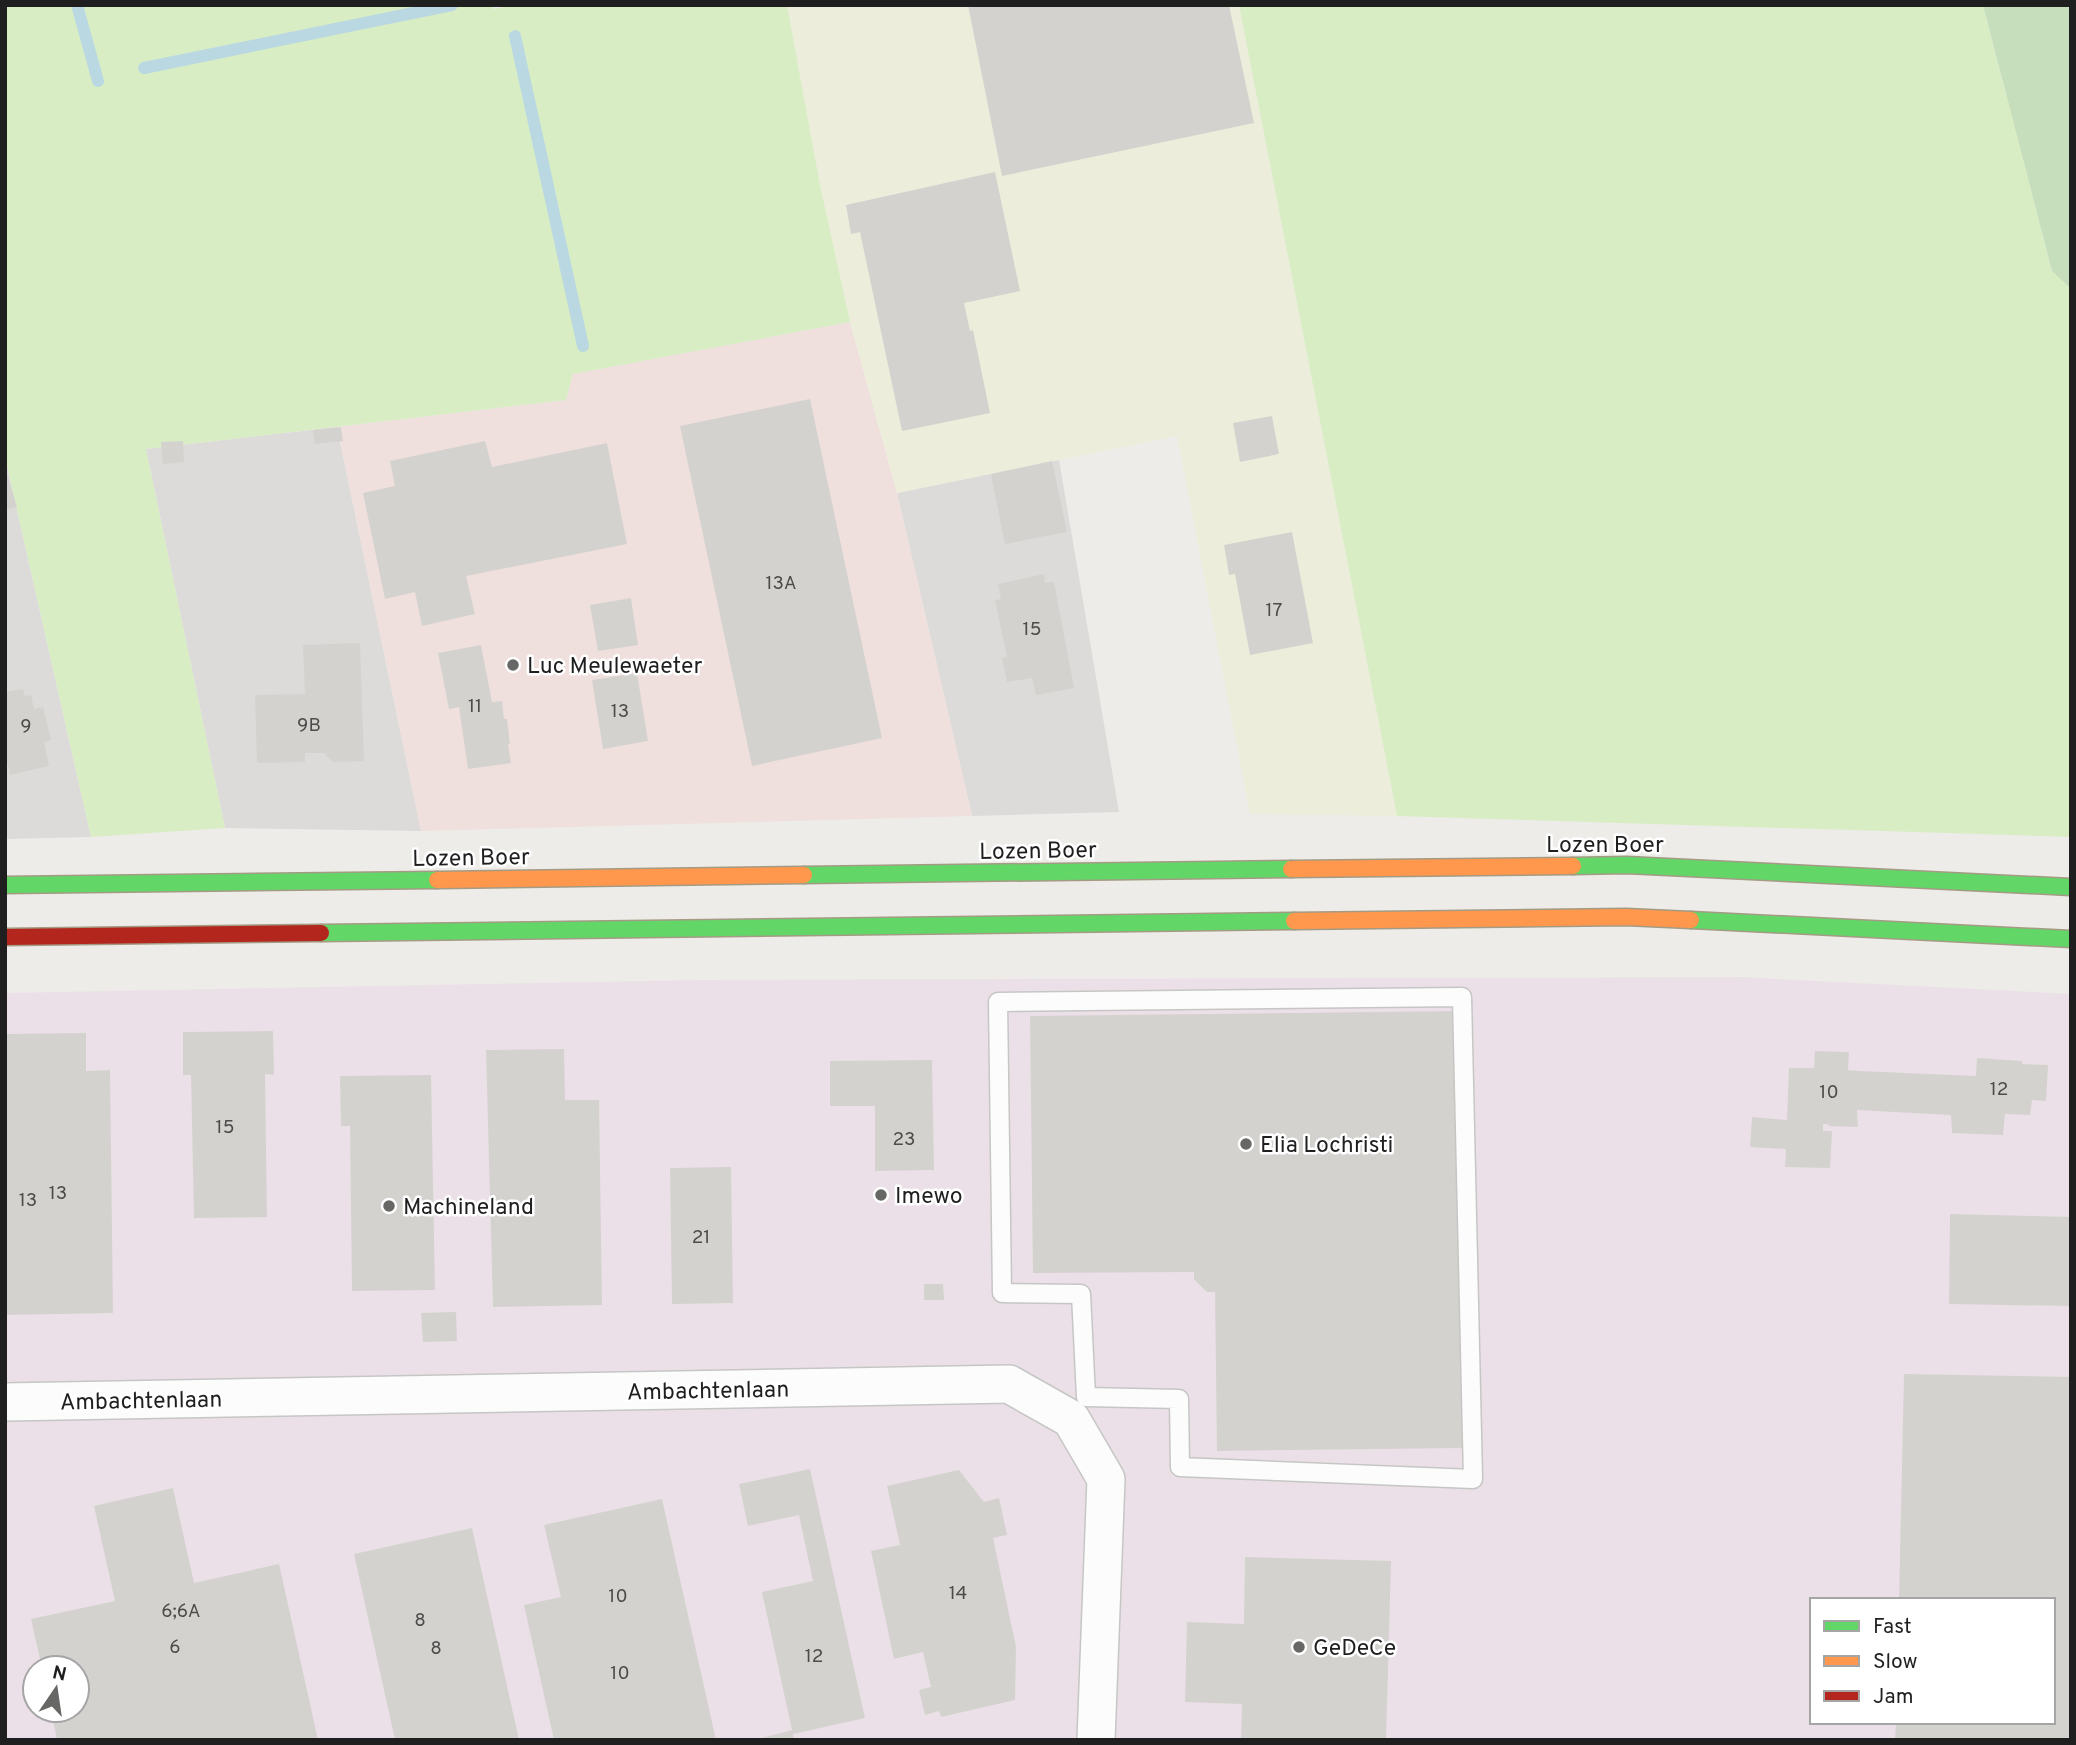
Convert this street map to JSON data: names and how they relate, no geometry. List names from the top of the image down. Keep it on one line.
{"streets":{"main road":["Lozen Boer"],"street":["Ambachtenlaan"]},"places":["Luc Meulewaeter","Elia Lochristi","Imewo","Machineland","GeDeCe"],"house_numbers":["13A","17","15","11","13","9B","9","12","10","15","23","13","13","21","14","10","6;6A","8","6","8","12","10"],"legend":["Fast","Slow","Jam"],"north":"top"}
